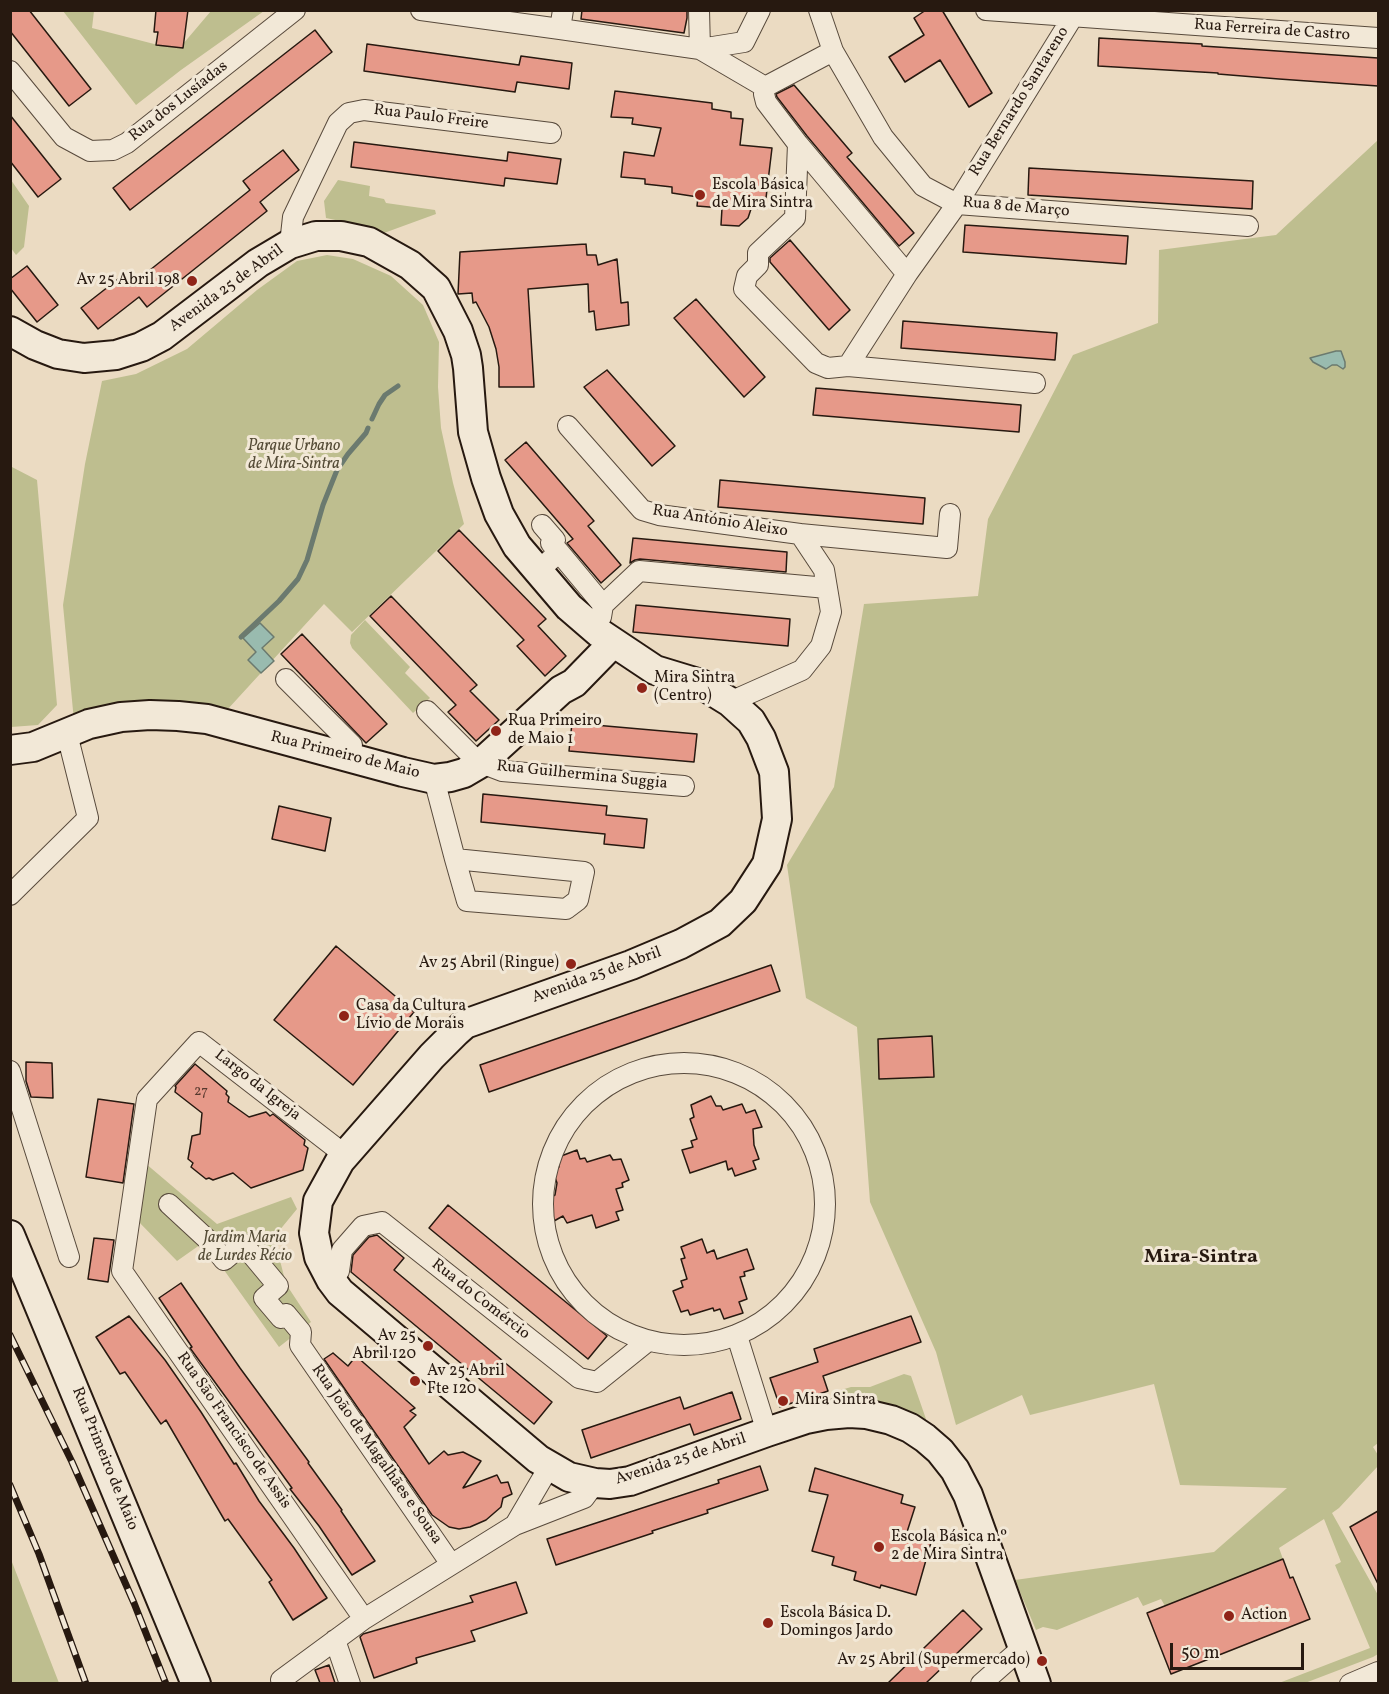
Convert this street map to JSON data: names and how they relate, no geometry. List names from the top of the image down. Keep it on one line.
{"streets":{"street":["Rua Ferreira de Castro","Rua dos Lusíadas","Rua Bernardo Santareno","Rua Paulo Freire","Rua 8 de Março","Avenida 25 de Abril","Rua António Aleixo","Rua Primeiro de Maio","Rua Guilhermina Suggia","Largo da Igreja","Rua do Comércio","Rua São Francisco de Assis","Rua João de Magalhães e Sousa"]},"crossings":[["Rua Ferreira de Castro","Rua Bernardo Santareno"],["Rua Bernardo Santareno","Rua 8 de Março"],["Rua Paulo Freire","Avenida 25 de Abril"],["Avenida 25 de Abril","Rua António Aleixo"],["Avenida 25 de Abril","Rua Primeiro de Maio"],["Avenida 25 de Abril","Largo da Igreja"],["Avenida 25 de Abril","Rua do Comércio"],["Rua Primeiro de Maio","Rua Guilhermina Suggia"],["Largo da Igreja","Rua São Francisco de Assis"]],"districts":["Mira-Sintra"],"parks":["Parque Urbano de Mira-Sintra","Jardim Maria de Lurdes Récio"],"places":["Escola Básica de Mira Sintra","Av 25 Abril 198","Mira Sintra (Centro)","Rua Primeiro de Maio 1","Av 25 Abril (Ringue)","Casa da Cultura Lívio de Morais","Av 25 Abril 120","Av 25 Abril Fte 120","Mira Sintra","Escola Básica n.º 2 de Mira Sintra","Action","Escola Básica D. Domingos Jardo","Av 25 Abril (Supermercado)"],"house_numbers":["27"],"scale_bar":"50 m"}
